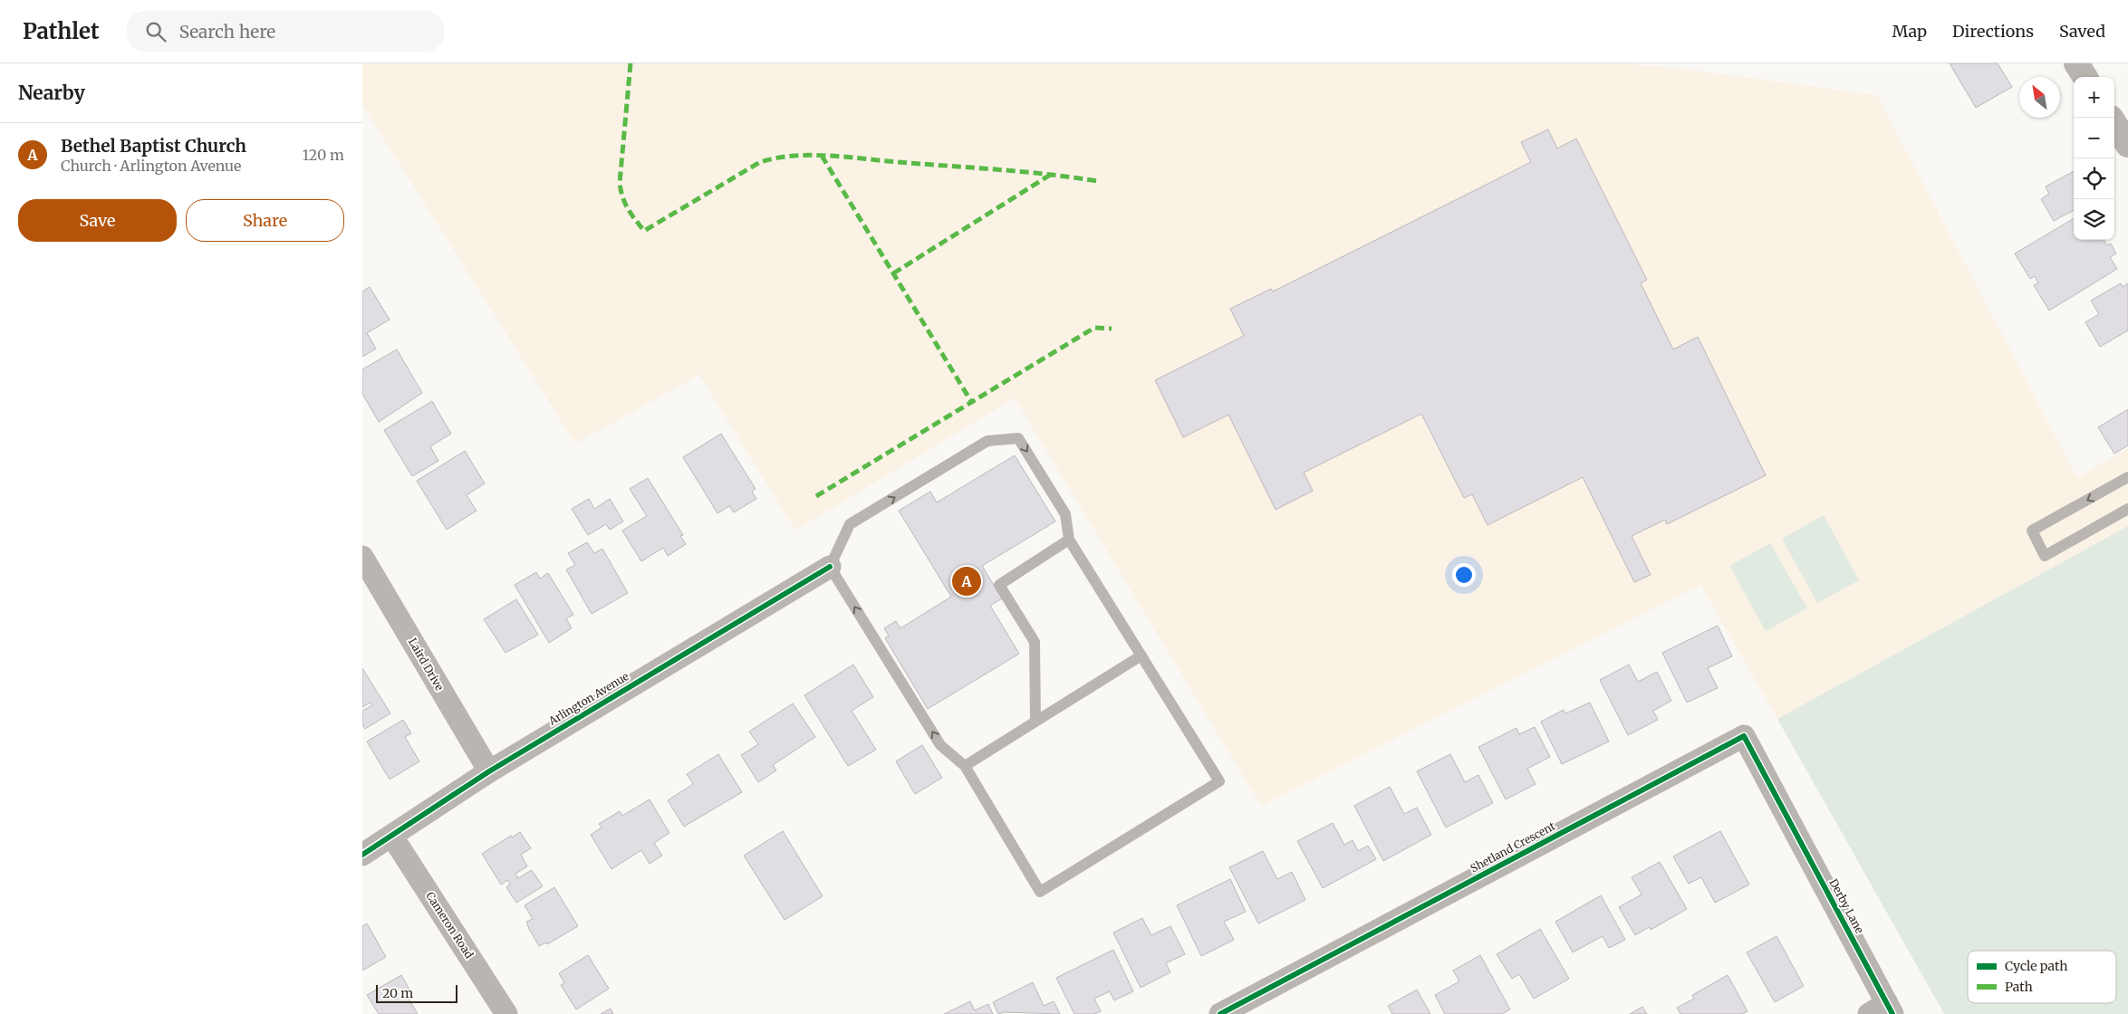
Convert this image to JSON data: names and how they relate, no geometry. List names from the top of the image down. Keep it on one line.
{"streets":{"street":["Laird Drive","Arlington Avenue","Shetland Crescent","Derby Lane","Cameron Road"]},"crossings":[["Laird Drive","Arlington Avenue"],["Arlington Avenue","Cameron Road"],["Shetland Crescent","Derby Lane"]],"legend":["Cycle path","Path"],"scale_bar":"20 m","north":"top left","page":{"header":"Pathlet","search":"Search here","nav":["Map","Directions","Saved"],"heading":"Nearby","map_buttons":["+","−"],"list":[{"mark":"A","name":"Bethel Baptist Church","note":"Church · Arlington Avenue","value":"120 m"}],"buttons":["Save","Share"],"pins":"A","scale":"20 m"}}
